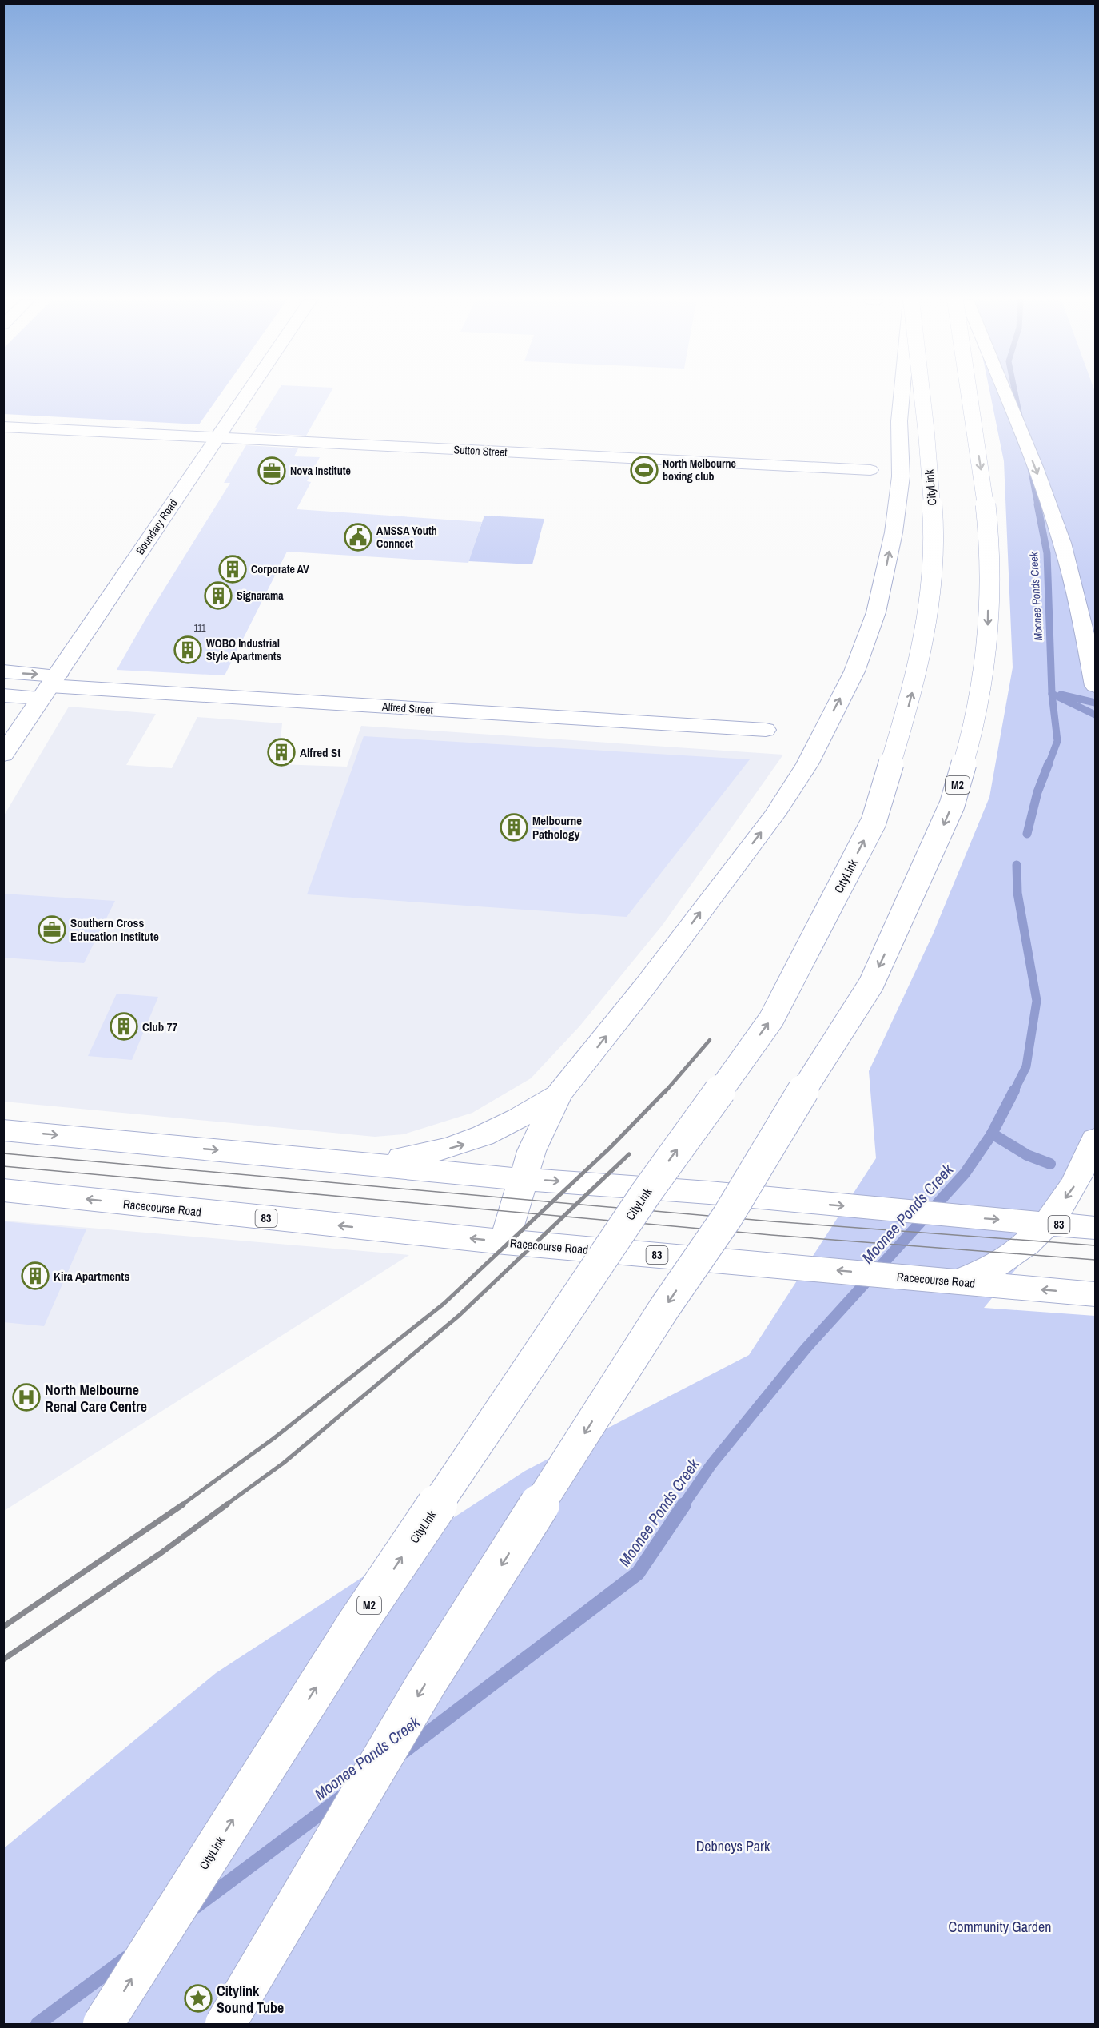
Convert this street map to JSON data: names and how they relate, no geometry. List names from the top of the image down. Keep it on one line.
{"streets":{"main road":["Sutton Street","CityLink","Boundary Road","Alfred Street","M2","Racecourse Road","83"]},"crossings":[["Sutton Street","Boundary Road"],["Boundary Road","Alfred Street"]],"water":["Moonee Ponds Creek"],"parks":["Debneys Park","Community Garden"],"places":{"sports":["North Melbourne boxing club"],"office":["Nova Institute","Southern Cross Education Institute"],"public building":["AMSSA Youth Connect"],"building":["Corporate AV","Signarama","WOBO Industrial Style Apartments","Alfred St","Melbourne Pathology","Club 77","Kira Apartments"],"hospital":["North Melbourne Renal Care Centre"],"place":["Citylink Sound Tube"]},"house_numbers":["111"]}
